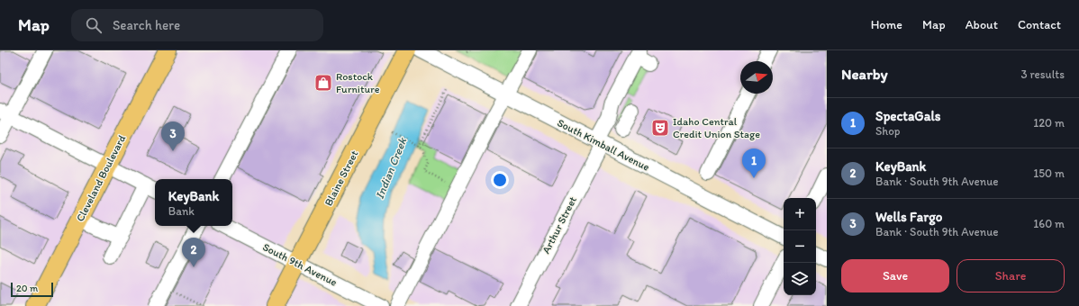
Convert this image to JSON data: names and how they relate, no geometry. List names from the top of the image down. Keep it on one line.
{"streets":{"main road":["Cleveland Boulevard","Blaine Street"],"street":["South Kimball Avenue","Arthur Street","South 9th Avenue"]},"crossings":[["South Kimball Avenue","Arthur Street"],["Blaine Street","South 9th Avenue"]],"water":["Indian Creek"],"places":{"shop":["Rostock Furniture"],"theatre":["Idaho Central Credit Union Stage"]},"scale_bar":"20 m","north":"right","page":{"header":"Map","search":"Search here","nav":["Home","Map","About","Contact"],"heading":["Nearby","3 results"],"list":[{"mark":"1","name":"SpectaGals","note":"Shop","value":"120 m"},{"mark":"2","name":"KeyBank","note":"Bank · South 9th Avenue","value":"150 m"},{"mark":"3","name":"Wells Fargo","note":"Bank · South 9th Avenue","value":"160 m"}],"pins":["3","1","2"],"popup":["KeyBank","Bank"],"map_buttons":["+","−"],"buttons":["Save","Share"],"scale":"20 m"}}
